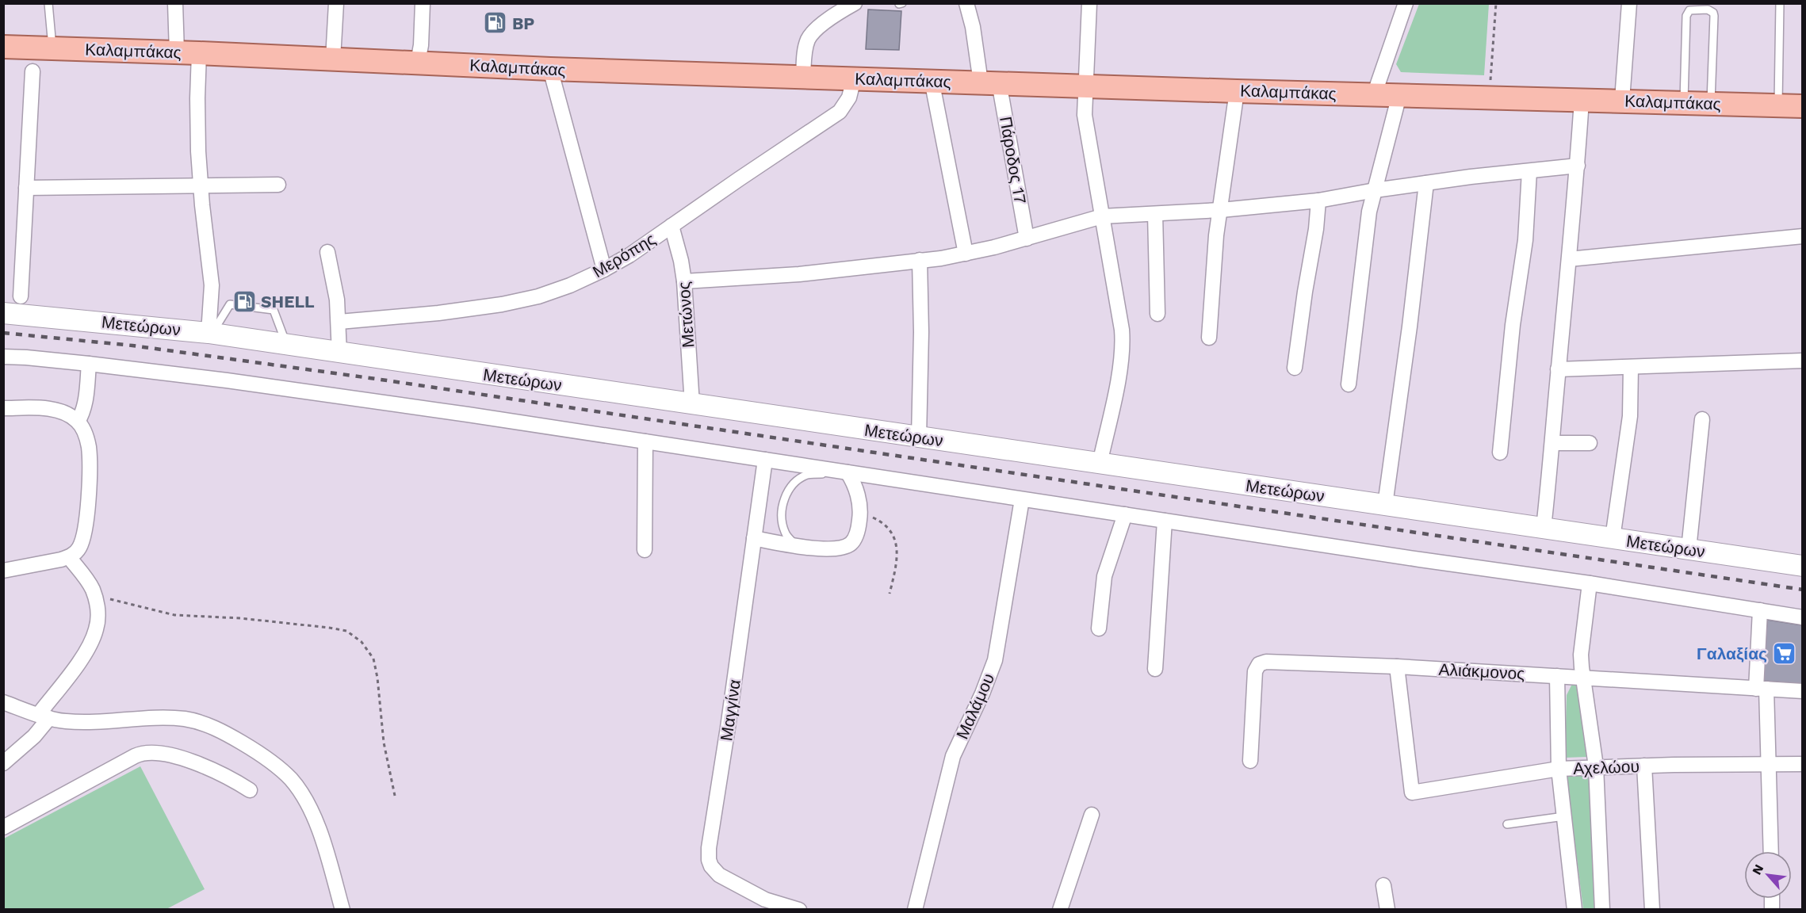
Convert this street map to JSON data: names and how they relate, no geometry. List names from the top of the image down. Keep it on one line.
{"streets":{"main road":["Καλαμπάκας"],"street":["Πάροδος 17","Μερόπης","Μετώνος","Μετεώρων","Αλιάκμονος","Μαλάμου","Μαγγίνα","Αχελώου"]},"crossings":[["Καλαμπάκας","Πάροδος 17"],["Καλαμπάκας","Μερόπης"],["Μερόπης","Μετώνος"],["Μετώνος","Μετεώρων"],["Αλιάκμονος","Αχελώου"]],"places":{"fuel station":["BP","SHELL"],"supermarket":["Γαλαξίας"]},"north":"top left"}
